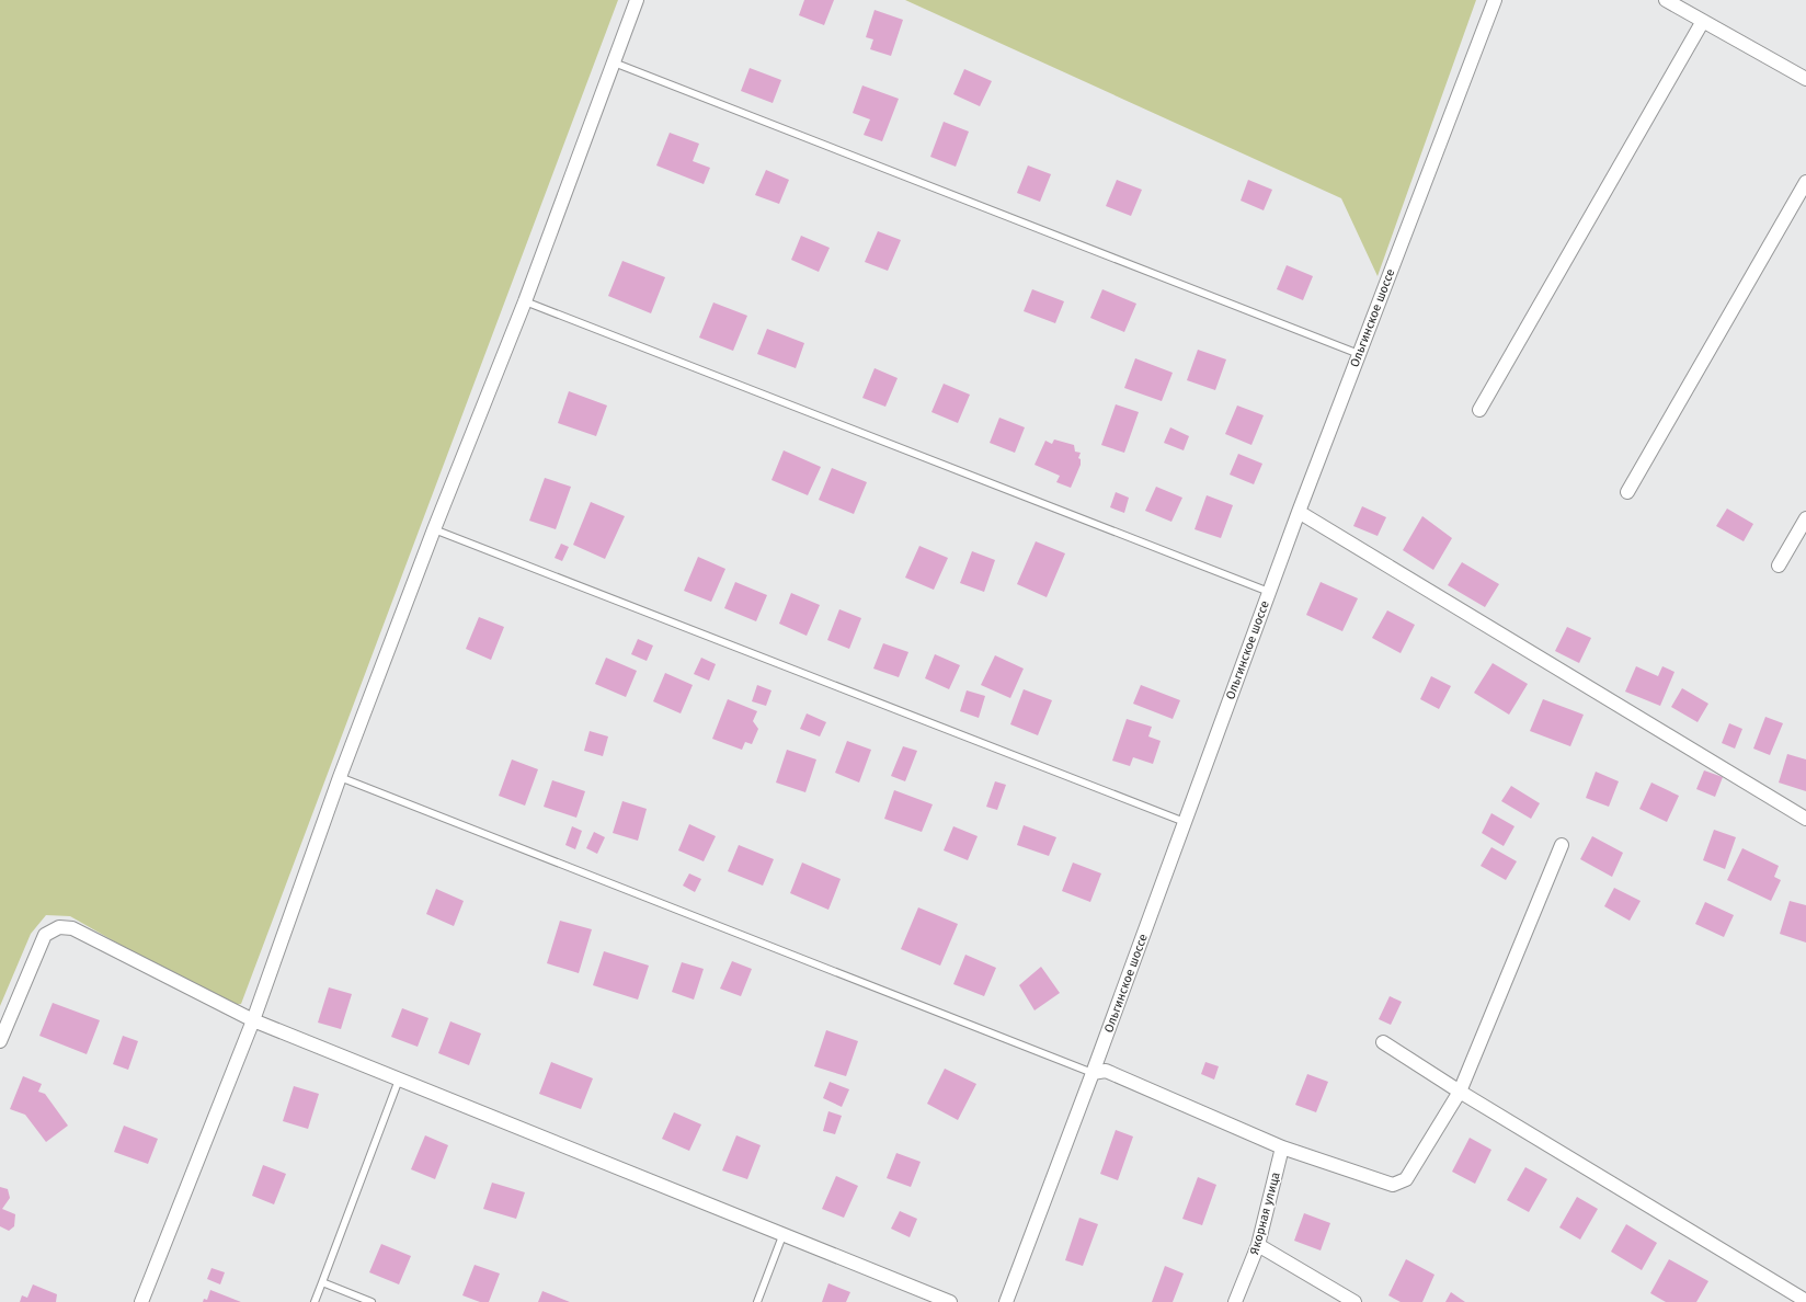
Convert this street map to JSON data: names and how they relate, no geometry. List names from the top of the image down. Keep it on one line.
{"streets":{"street":["Ольгинское шоссе","Якорная улица"]}}
